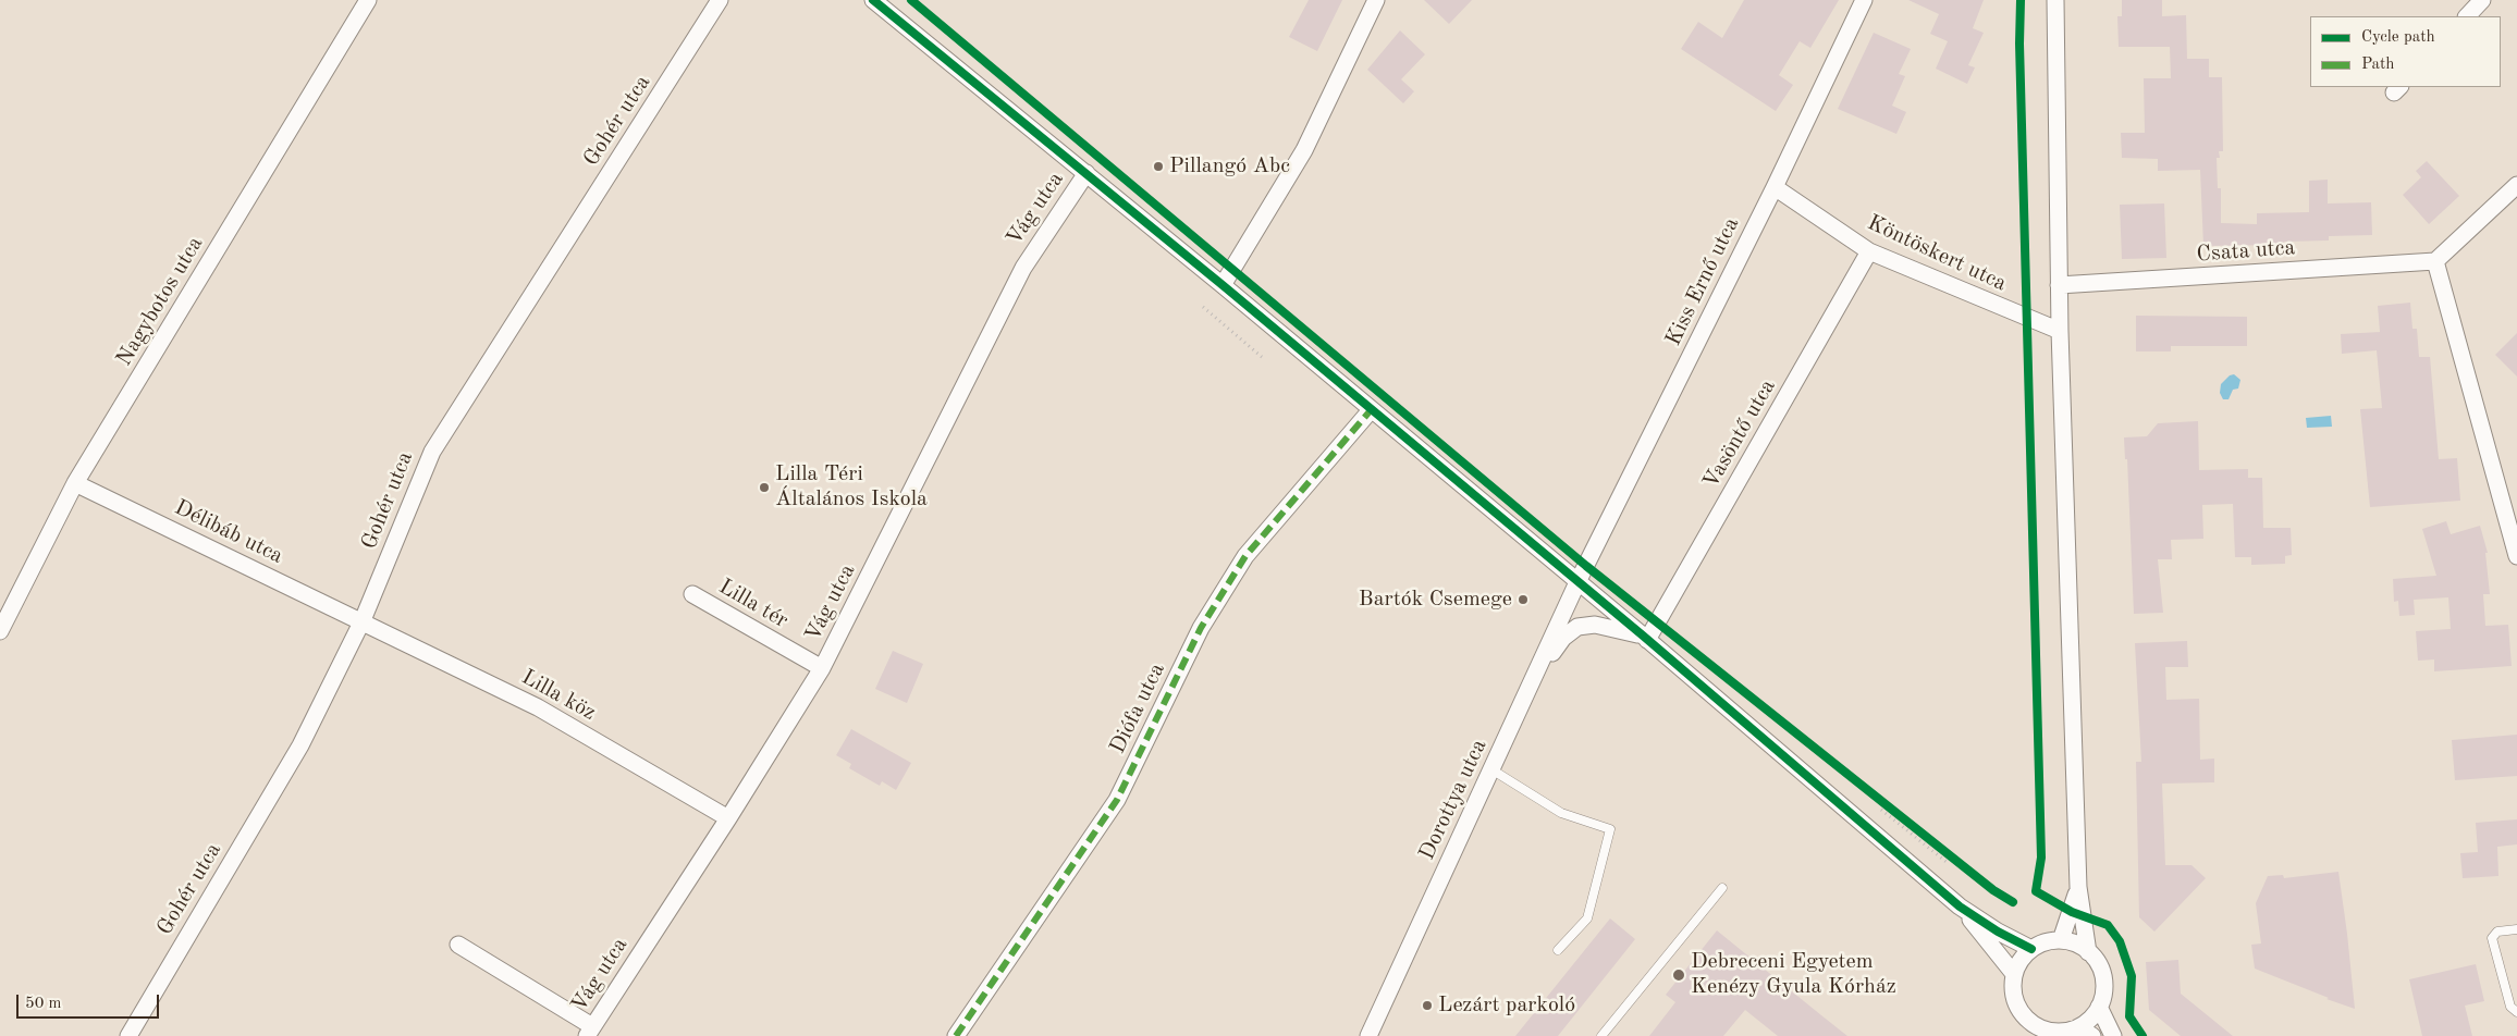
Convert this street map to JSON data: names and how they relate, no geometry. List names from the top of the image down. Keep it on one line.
{"streets":{"street":["Gohér utca","Vág utca","Csata utca","Köntöskert utca","Kiss Ernő utca","Nagybotos utca","Vasöntő utca","Délibáb utca","Lilla tér","Lilla köz","Diófa utca","Dorottya utca"]},"crossings":[["Gohér utca","Délibáb utca"],["Gohér utca","Lilla köz"],["Vág utca","Lilla tér"],["Vág utca","Lilla köz"],["Köntöskert utca","Kiss Ernő utca"],["Köntöskert utca","Vasöntő utca"],["Kiss Ernő utca","Dorottya utca"],["Nagybotos utca","Délibáb utca"],["Délibáb utca","Lilla köz"]],"places":["Pillangó Abc","Lilla Téri Általános Iskola","Bartók Csemege","Debreceni Egyetem Kenézy Gyula Kórház","Lezárt parkoló"],"legend":["Cycle path","Path"],"scale_bar":"50 m"}
